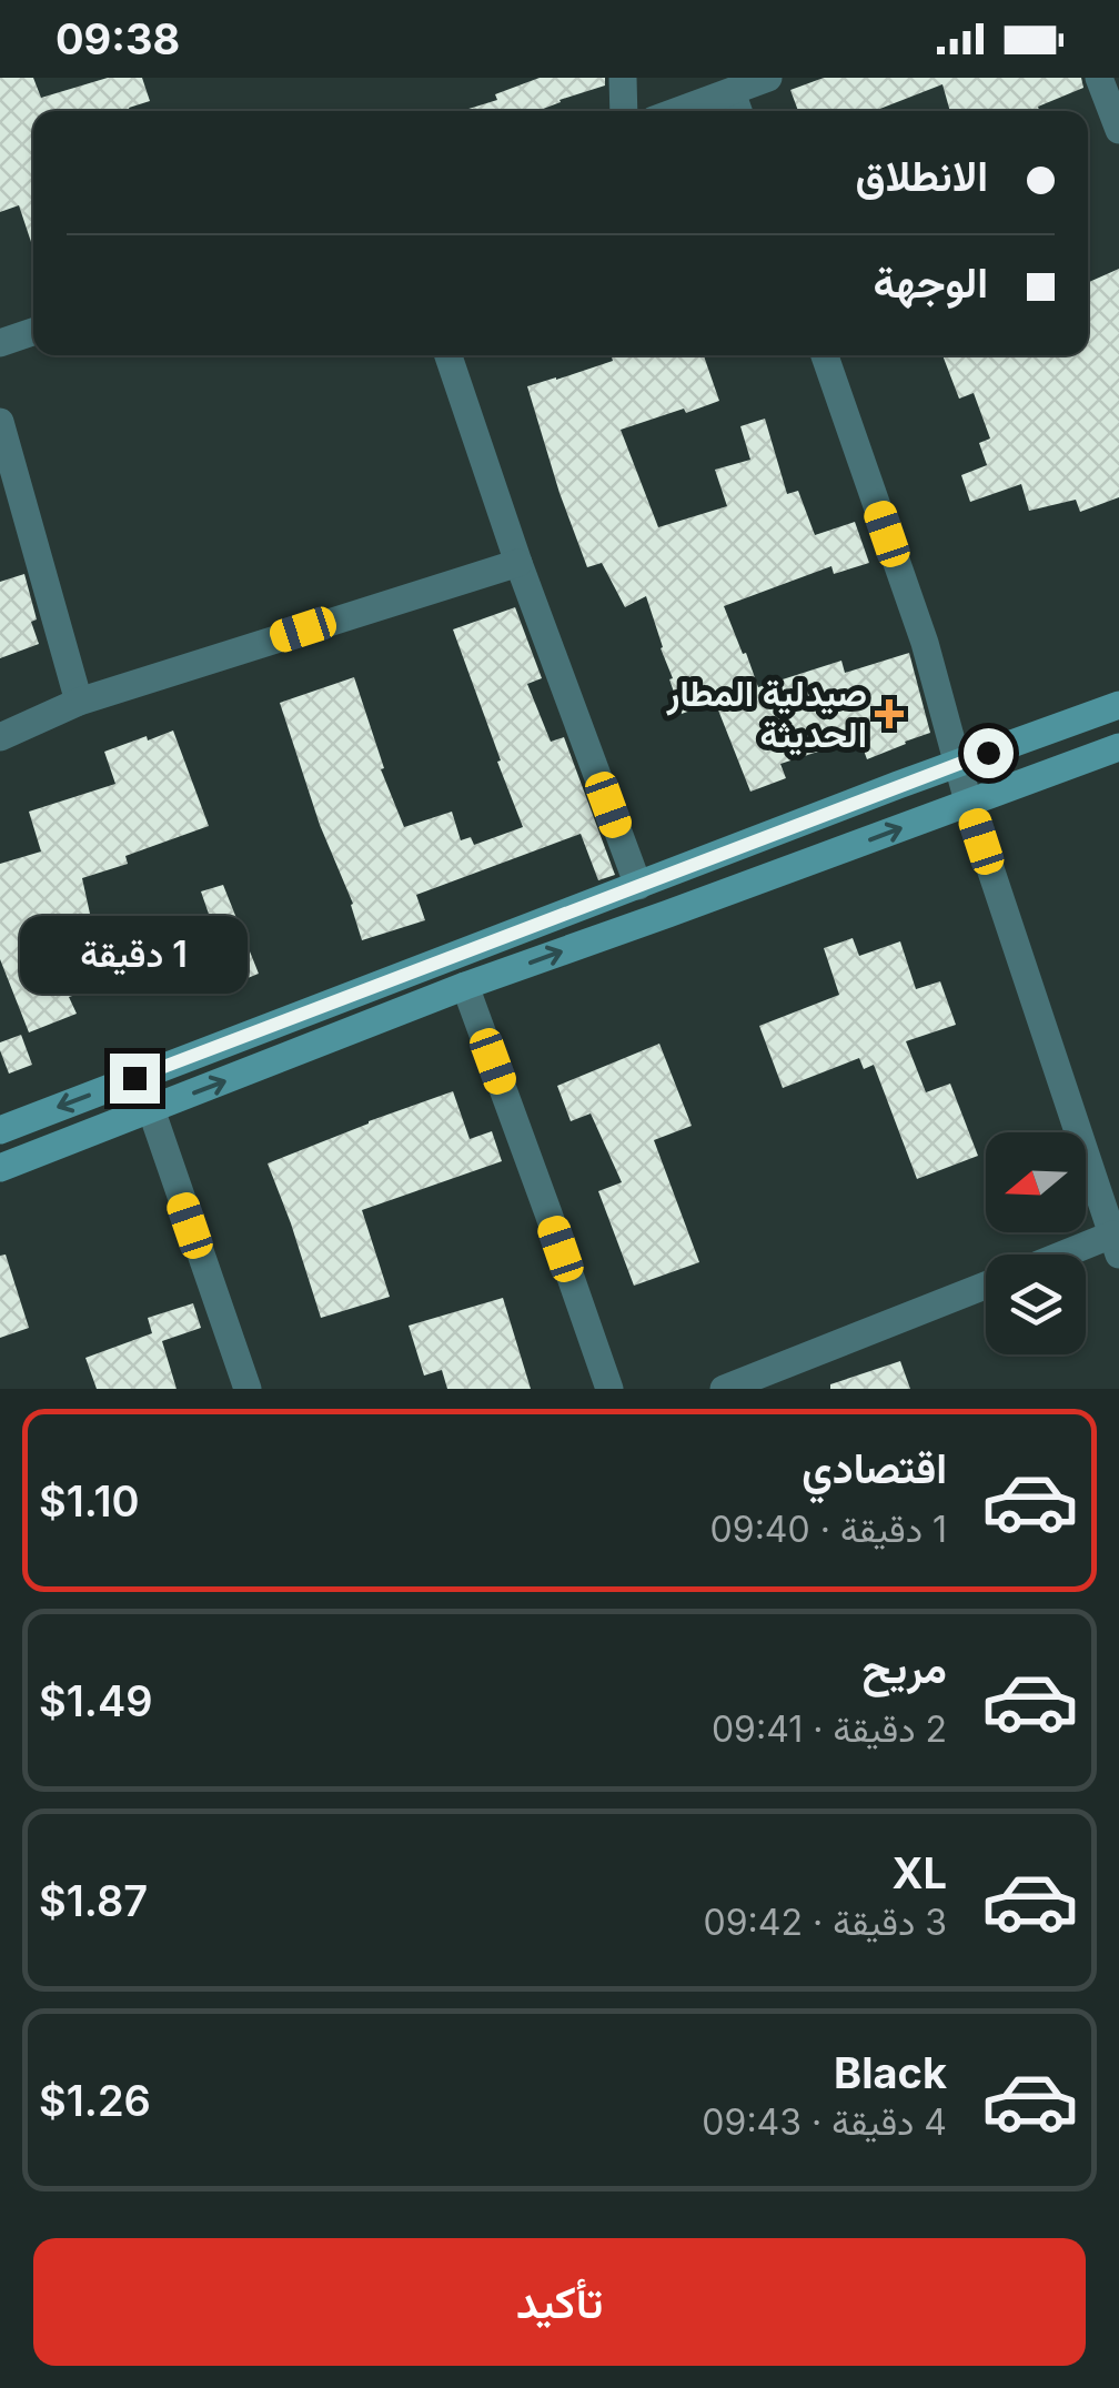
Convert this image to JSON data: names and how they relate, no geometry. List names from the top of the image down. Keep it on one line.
{"places":{"health":["صيدلية المطار الحديثة"]},"north":"left","page":{"status":"09:38","banner":["الانطلاق","الوجهة"],"bubble":"1 دقيقة","list":[{"name":"اقتصادي","note":"1 دقيقة · 09:40","value":"$1.10"},{"name":"مريح","note":"2 دقيقة · 09:41","value":"$1.49"},{"name":"XL","note":"3 دقيقة · 09:42","value":"$1.87"},{"name":"Black","note":"4 دقيقة · 09:43","value":"$1.26"}],"buttons":"تأكيد"}}
